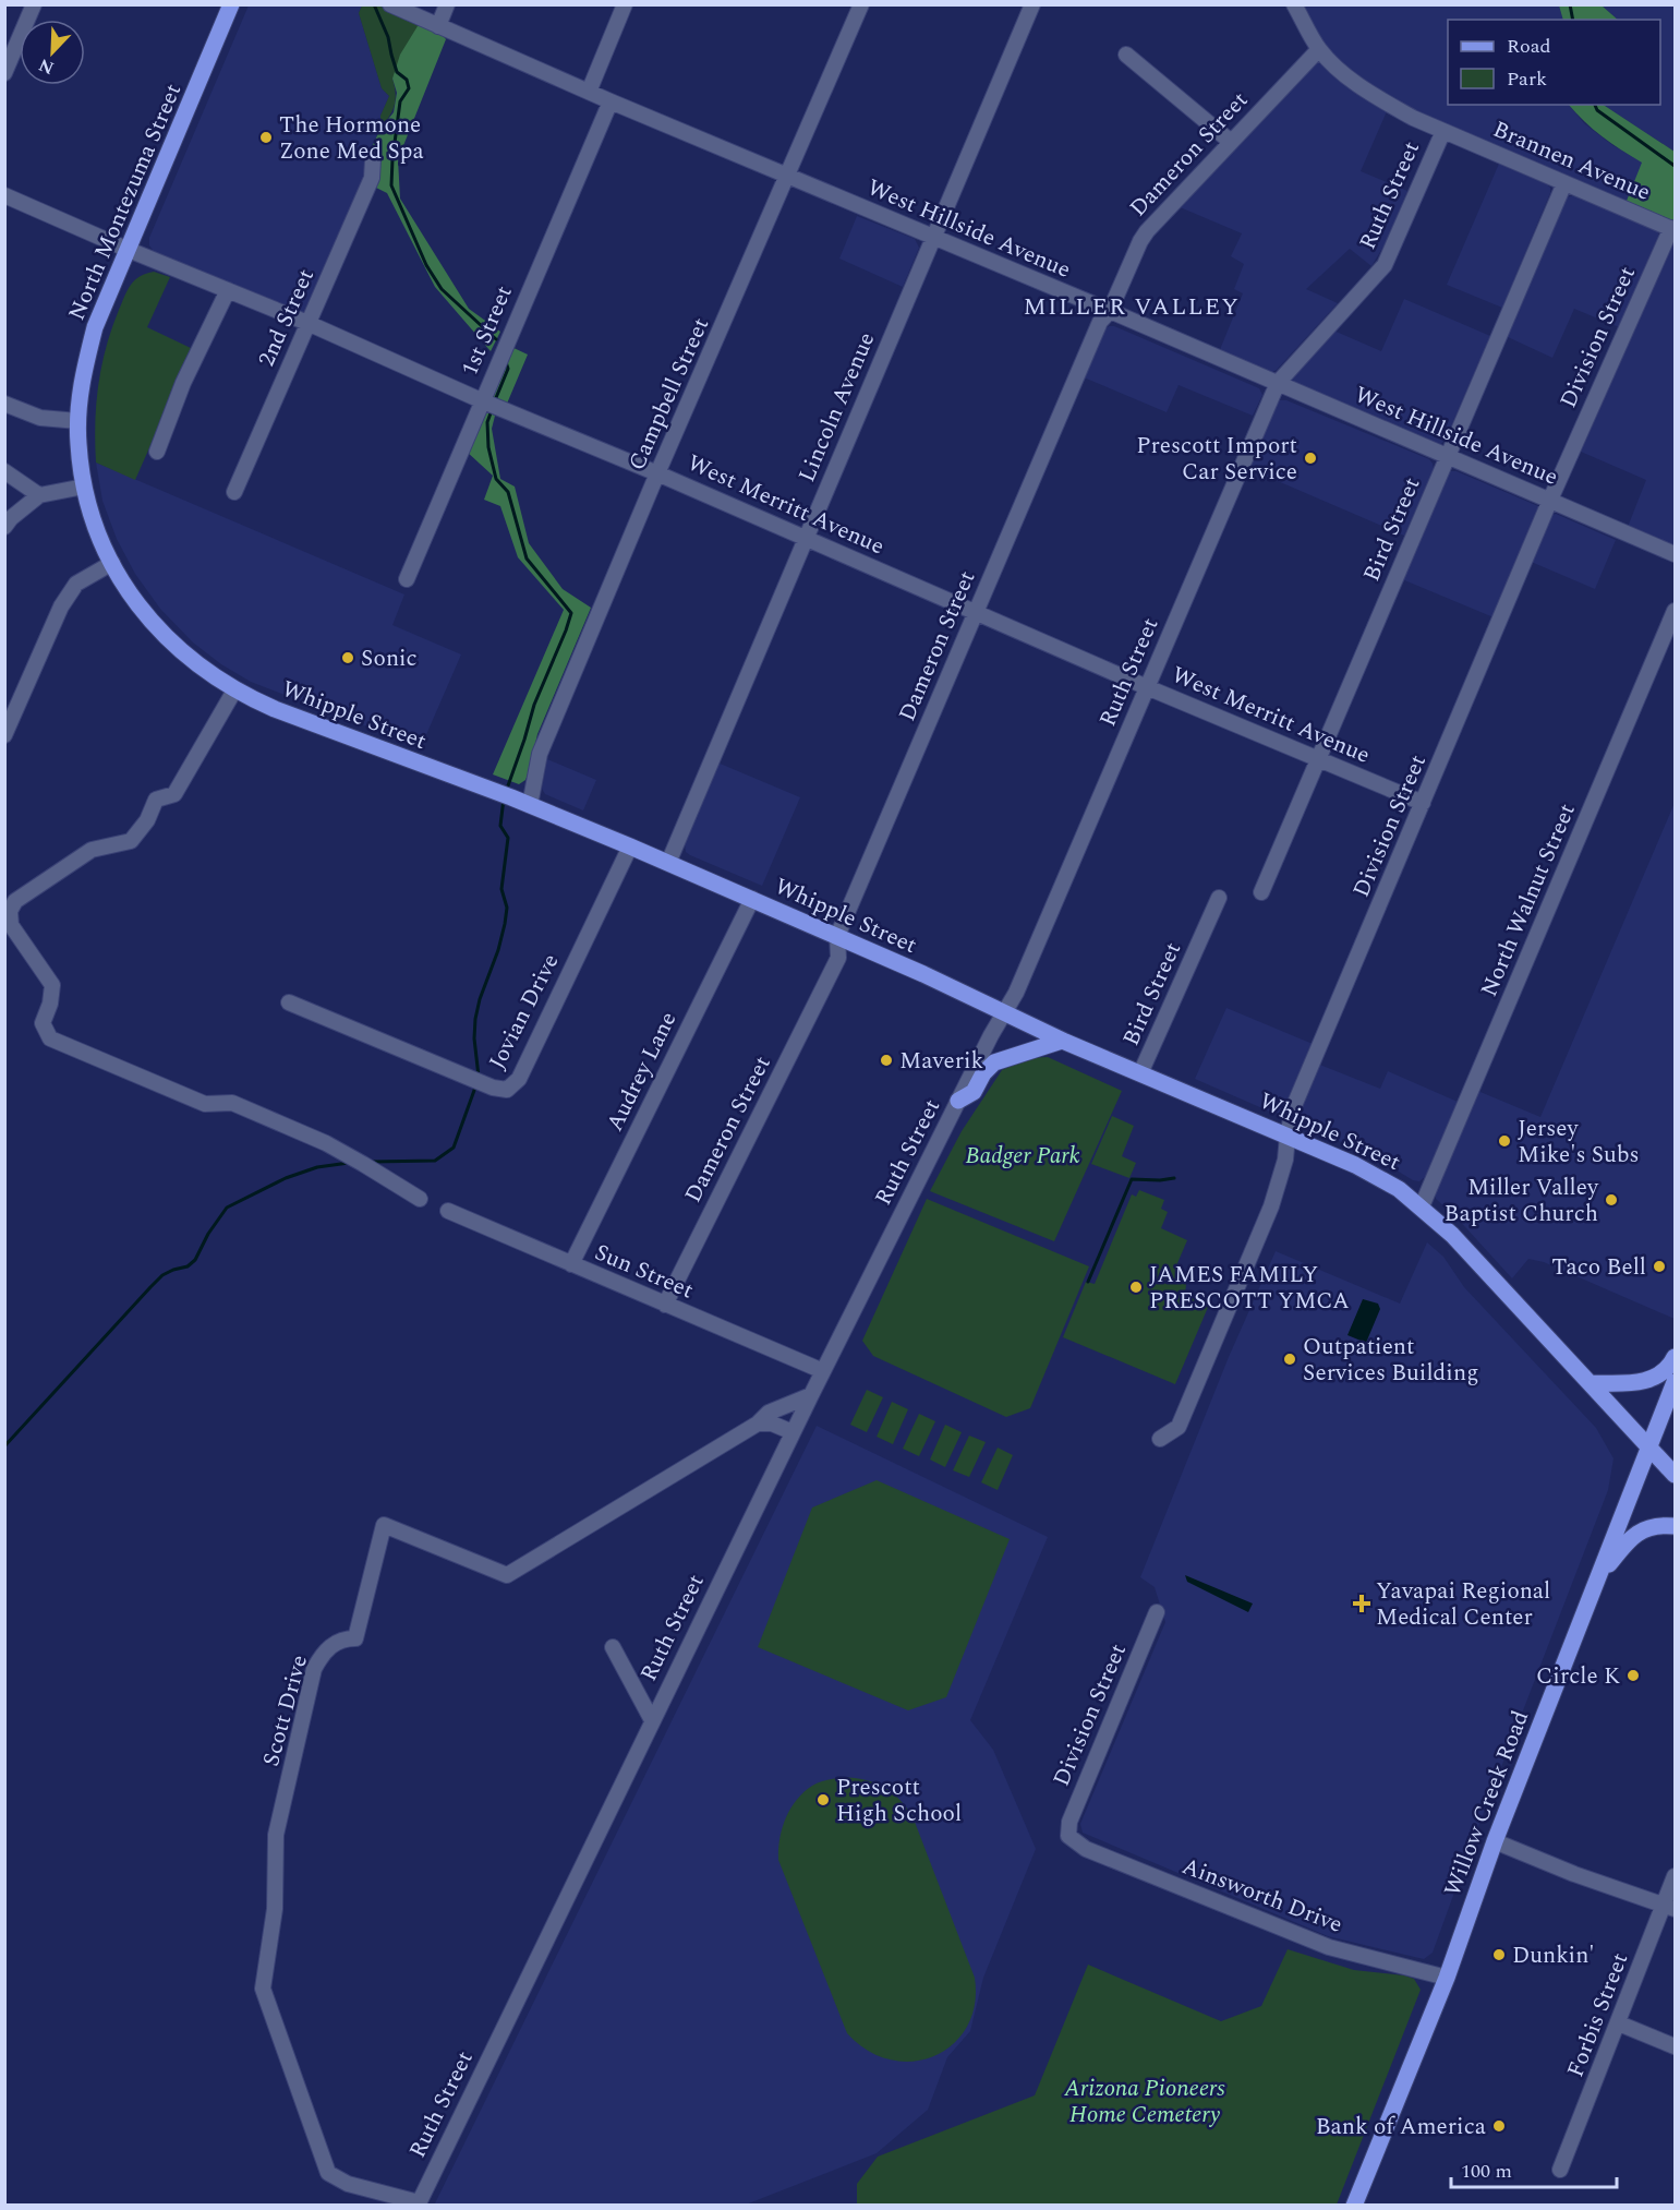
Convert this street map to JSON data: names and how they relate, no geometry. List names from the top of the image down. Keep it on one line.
{"streets":{"main road":["North Montezuma Street","Whipple Street","Willow Creek Road"],"street":["Dameron Street","Brannen Avenue","Ruth Street","West Hillside Avenue","2nd Street","1st Street","Division Street","Campbell Street","Lincoln Avenue","West Merritt Avenue","Bird Street","North Walnut Street","Jovian Drive","Audrey Lane","Sun Street","Scott Drive","Ainsworth Drive","Forbis Street"]},"crossings":[["Dameron Street","Brannen Avenue"],["Dameron Street","West Hillside Avenue"],["Dameron Street","West Merritt Avenue"],["Dameron Street","Whipple Street"],["Dameron Street","Sun Street"],["Brannen Avenue","Ruth Street"],["Brannen Avenue","Division Street"],["Brannen Avenue","Bird Street"],["Ruth Street","West Hillside Avenue"],["Ruth Street","West Merritt Avenue"],["Ruth Street","Whipple Street"],["Ruth Street","Sun Street"],["Ruth Street","Scott Drive"],["North Montezuma Street","West Merritt Avenue"],["North Montezuma Street","Whipple Street"],["West Hillside Avenue","1st Street"],["West Hillside Avenue","Division Street"],["West Hillside Avenue","Campbell Street"],["West Hillside Avenue","Lincoln Avenue"],["West Hillside Avenue","Bird Street"],["2nd Street","West Merritt Avenue"],["1st Street","West Merritt Avenue"],["Division Street","West Merritt Avenue"],["Division Street","Whipple Street"],["Division Street","Ainsworth Drive"],["Campbell Street","West Merritt Avenue"],["Campbell Street","Whipple Street"],["Lincoln Avenue","West Merritt Avenue"],["Lincoln Avenue","Whipple Street"],["West Merritt Avenue","Bird Street"],["Bird Street","Whipple Street"],["Whipple Street","North Walnut Street"],["Whipple Street","Jovian Drive"],["Whipple Street","Audrey Lane"],["Whipple Street","Willow Creek Road"],["Audrey Lane","Sun Street"],["Willow Creek Road","Ainsworth Drive"]],"districts":["MILLER VALLEY"],"parks":["Badger Park","Arizona Pioneers Home Cemetery"],"places":{"other":["The Hormone Zone Med Spa","Prescott Import Car Service","Sonic","Maverik","Jersey Mike's Subs","Miller Valley Baptist Church","Taco Bell","JAMES FAMILY PRESCOTT YMCA","Outpatient Services Building","Circle K","Prescott High School","Dunkin'","Bank of America"],"health":["Yavapai Regional Medical Center"]},"legend":["Road","Park"],"scale_bar":"100 m","north":"bottom left"}
